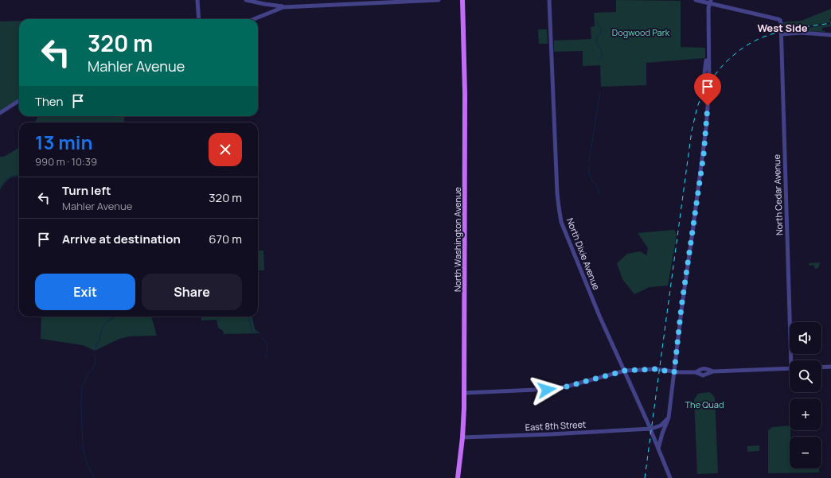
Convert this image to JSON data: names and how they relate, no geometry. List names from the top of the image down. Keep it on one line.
{"streets":{"main road":["North Washington Avenue"],"street":["North Cedar Avenue","North Dixie Avenue","East 8th Street"]},"crossings":[["North Washington Avenue","East 8th Street"],["North Dixie Avenue","East 8th Street"]],"districts":["West Side"],"parks":["Dogwood Park","The Quad"],"page":{"turn":["320 m","Mahler Avenue"],"then":"Then","heading":["13 min","990 m · 10:39"],"list":[{"name":"Turn left","note":"Mahler Avenue","value":"320 m"},{"name":"Arrive at destination","value":"670 m"}],"buttons":["Exit","Share"],"map_buttons":["+","−"]}}
